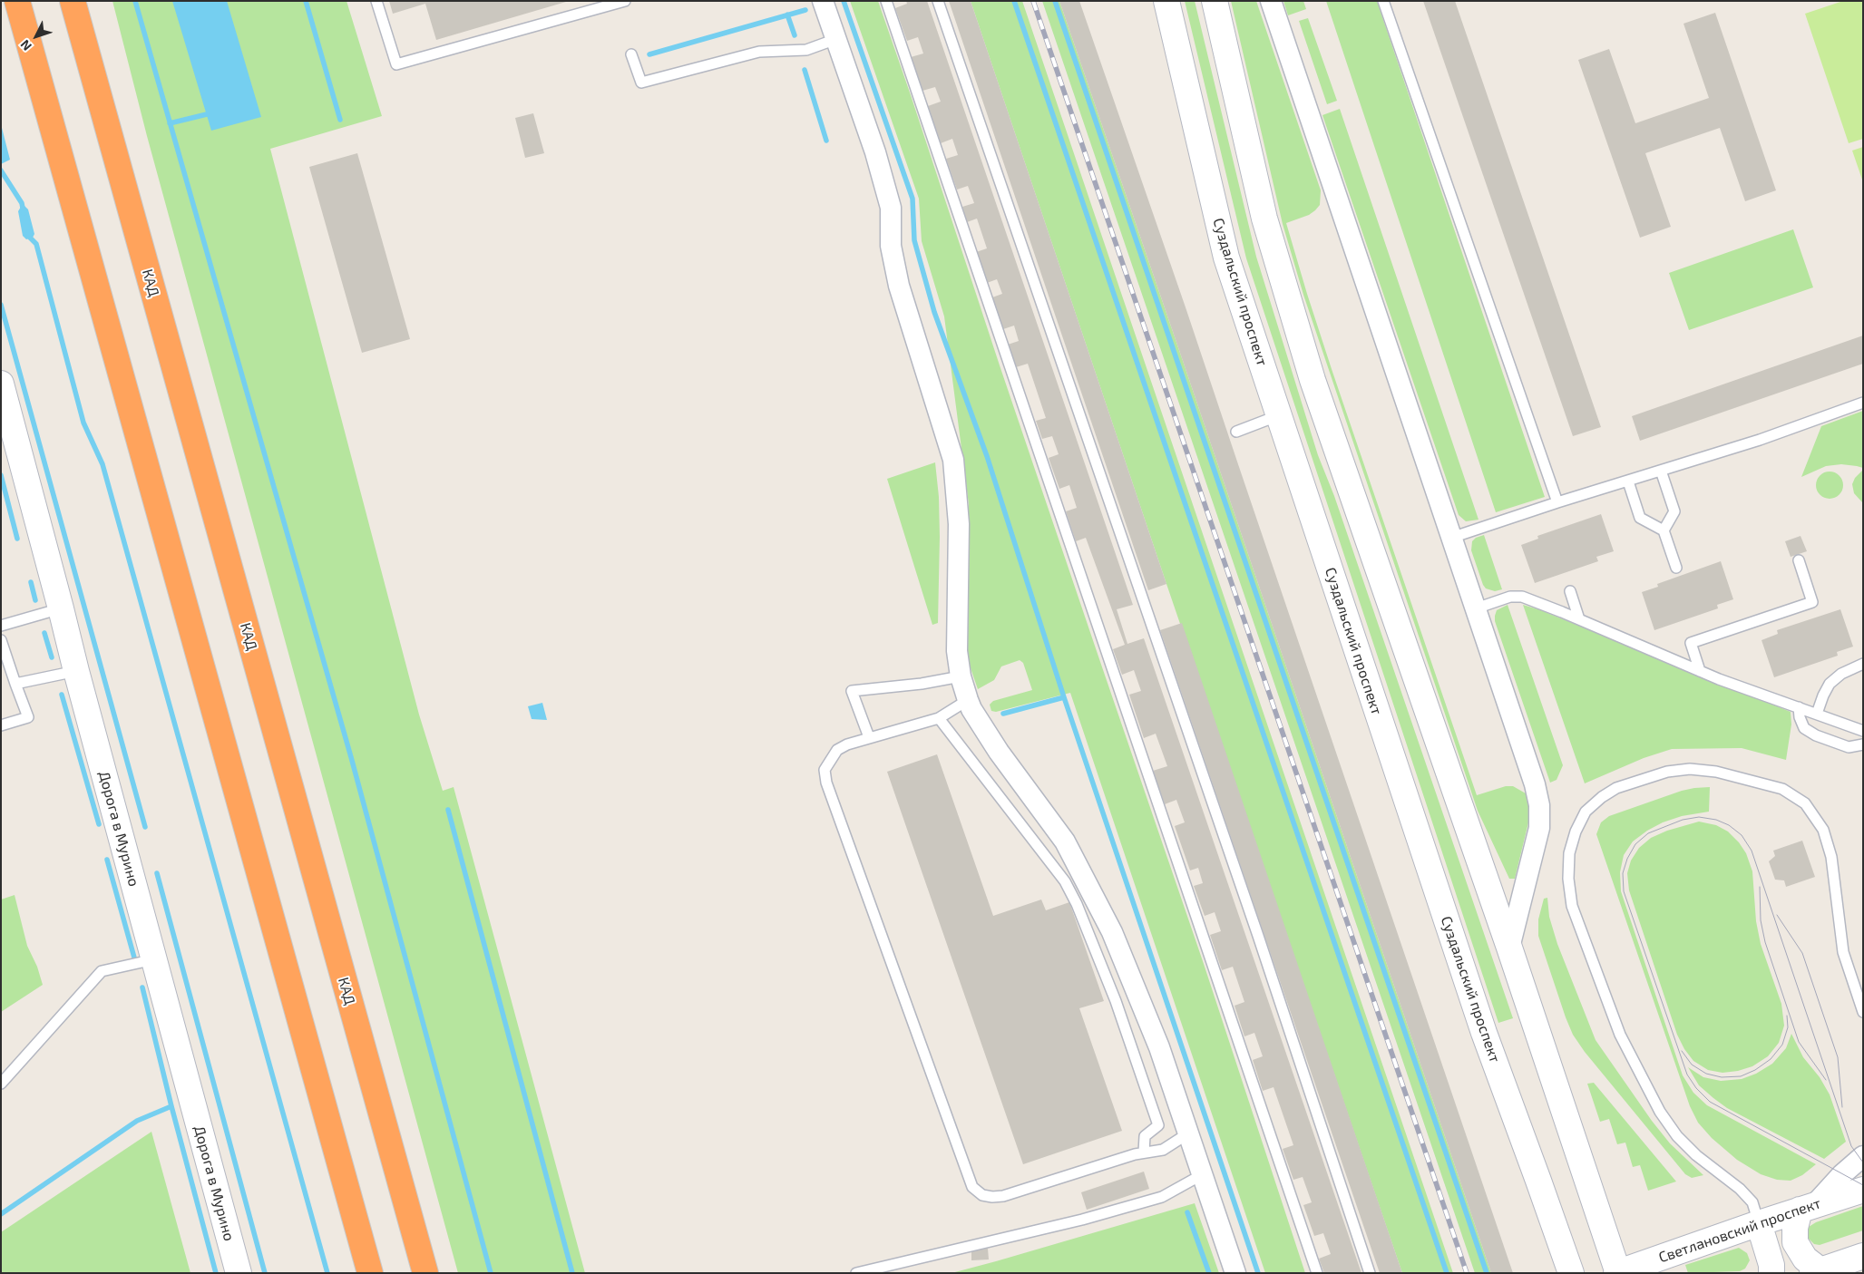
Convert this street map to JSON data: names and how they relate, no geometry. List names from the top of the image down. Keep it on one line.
{"streets":{"highway":["КАД"],"main road":["Суздальский проспект","Дорога в Мурино","Светлановский проспект"]},"north":"bottom left"}
